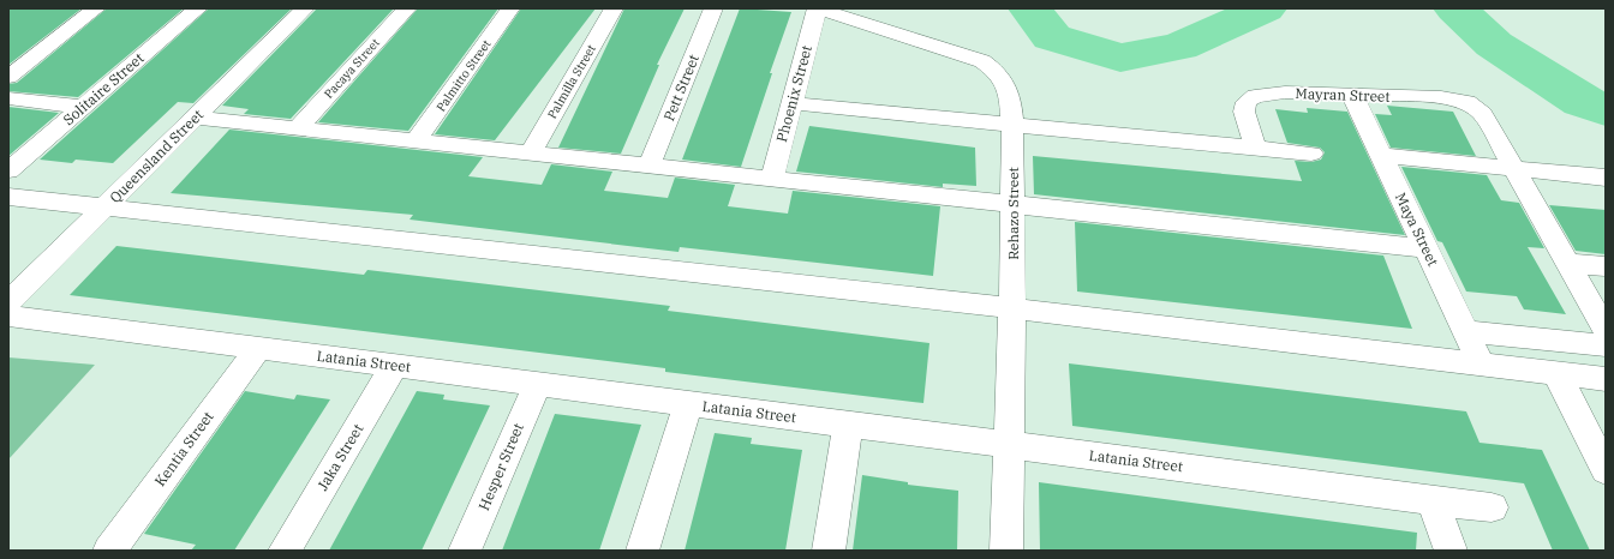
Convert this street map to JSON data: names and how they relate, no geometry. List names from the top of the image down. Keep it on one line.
{"streets":{"street":["Pacaya Street","Palmitto Street","Palmilla Street","Pett Street","Solitaire Street","Phoenix Street","Mayran Street","Queensland Street","Rehazo Street","Maya Street","Latania Street","Kentia Street","Jaka Street","Hesper Street"]},"crossings":[["Phoenix Street","Rehazo Street"],["Mayran Street","Maya Street"],["Rehazo Street","Latania Street"],["Latania Street","Kentia Street"],["Latania Street","Jaka Street"],["Latania Street","Hesper Street"]]}
